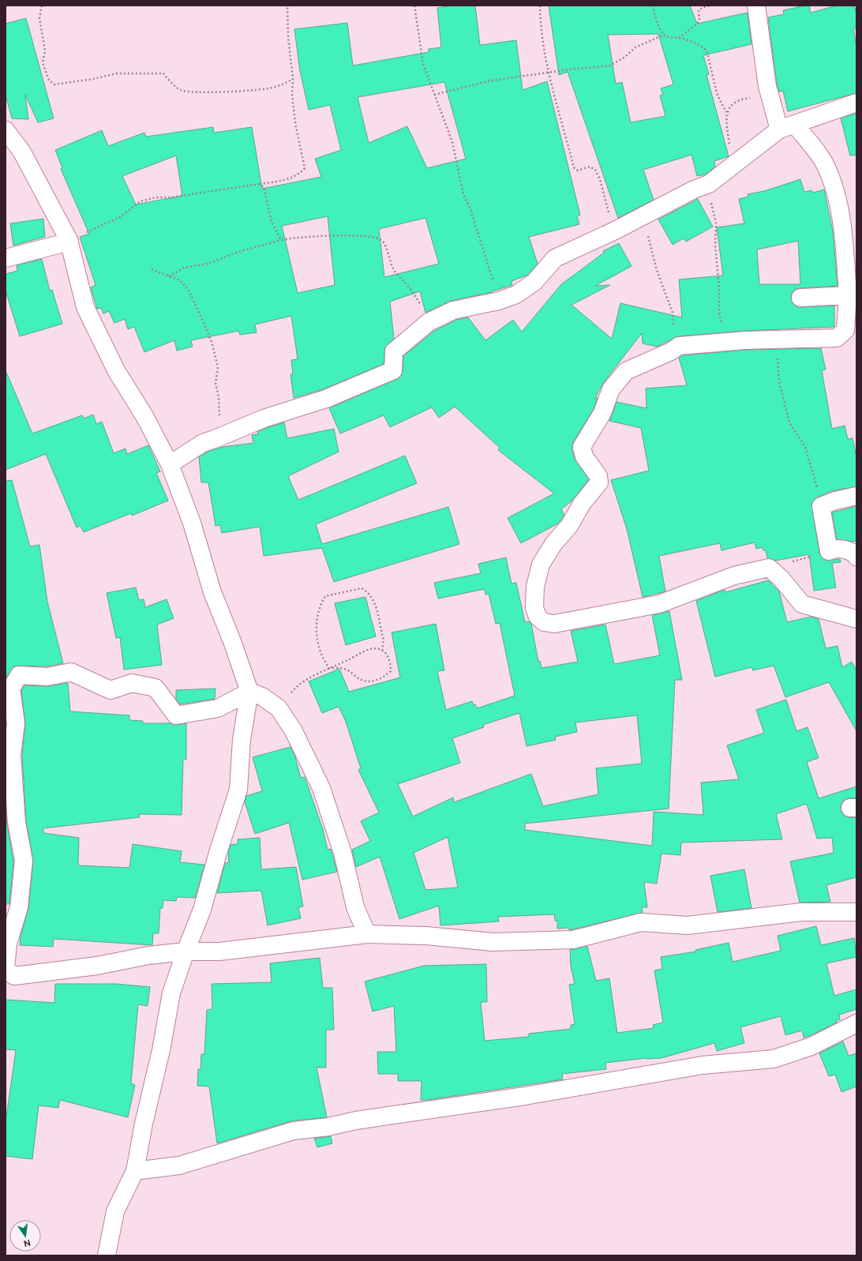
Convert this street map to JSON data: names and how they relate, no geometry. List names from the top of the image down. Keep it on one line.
{"north":"bottom"}
